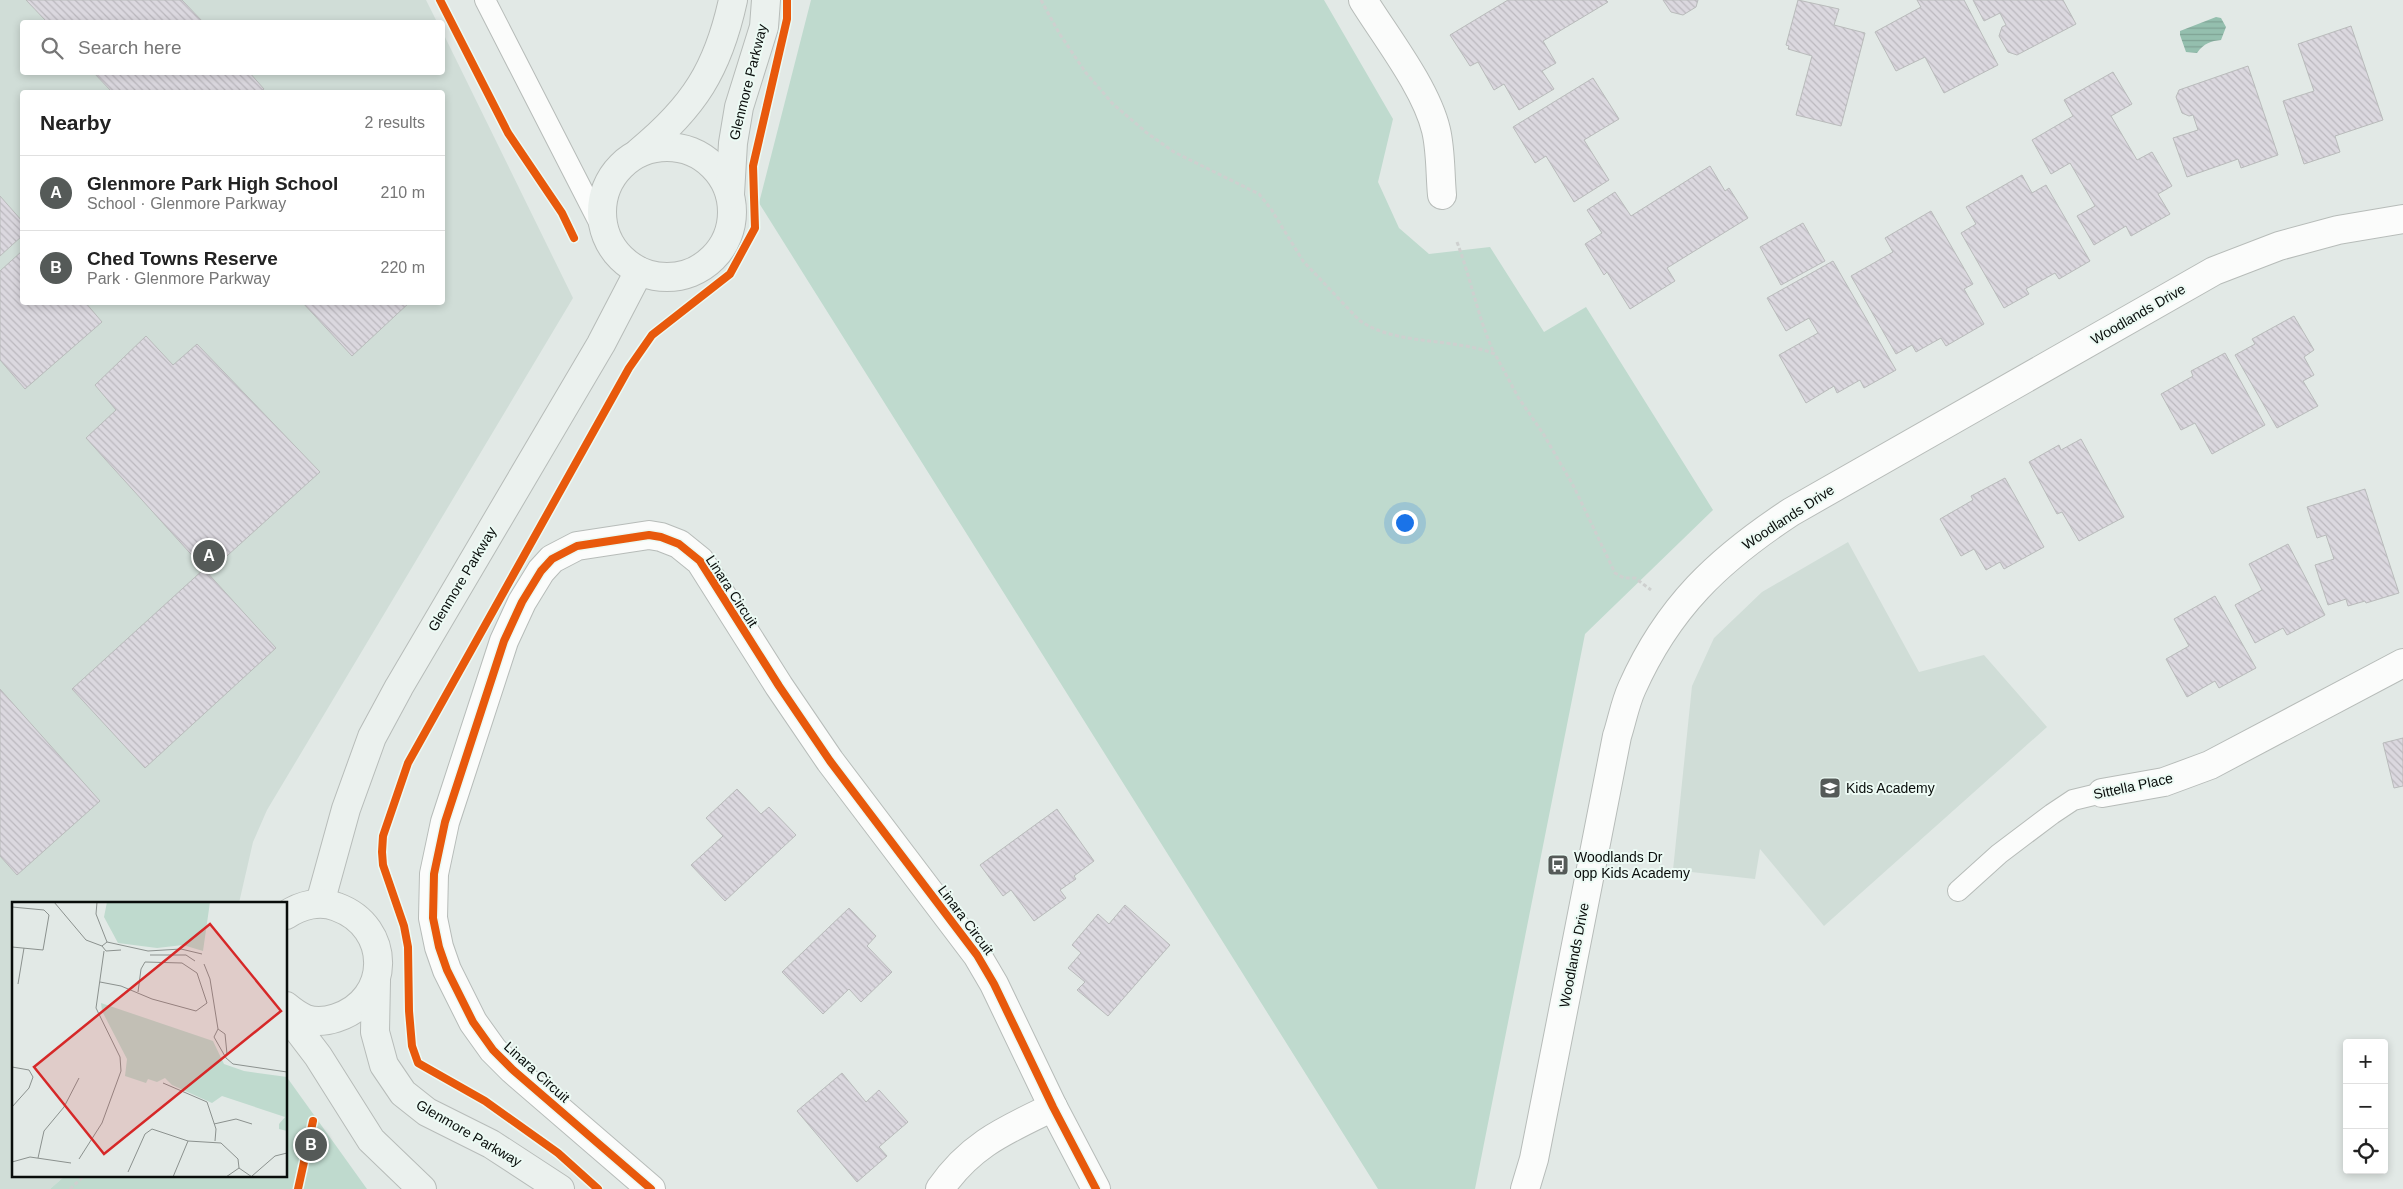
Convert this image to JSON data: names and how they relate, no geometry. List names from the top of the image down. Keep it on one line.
{"streets":{"main road":["Glenmore Parkway"],"street":["Woodlands Drive","Linara Circuit","Sittella Place"]},"places":{"school or university":["Kids Academy"],"bus stop":["Woodlands Dr opp Kids Academy"]},"page":{"search":"Search here","heading":["Nearby","2 results"],"list":[{"mark":"A","name":"Glenmore Park High School","note":"School · Glenmore Parkway","value":"210 m"},{"mark":"B","name":"Ched Towns Reserve","note":"Park · Glenmore Parkway","value":"220 m"}],"pins":["A","B"],"map_buttons":["+","−"]}}
